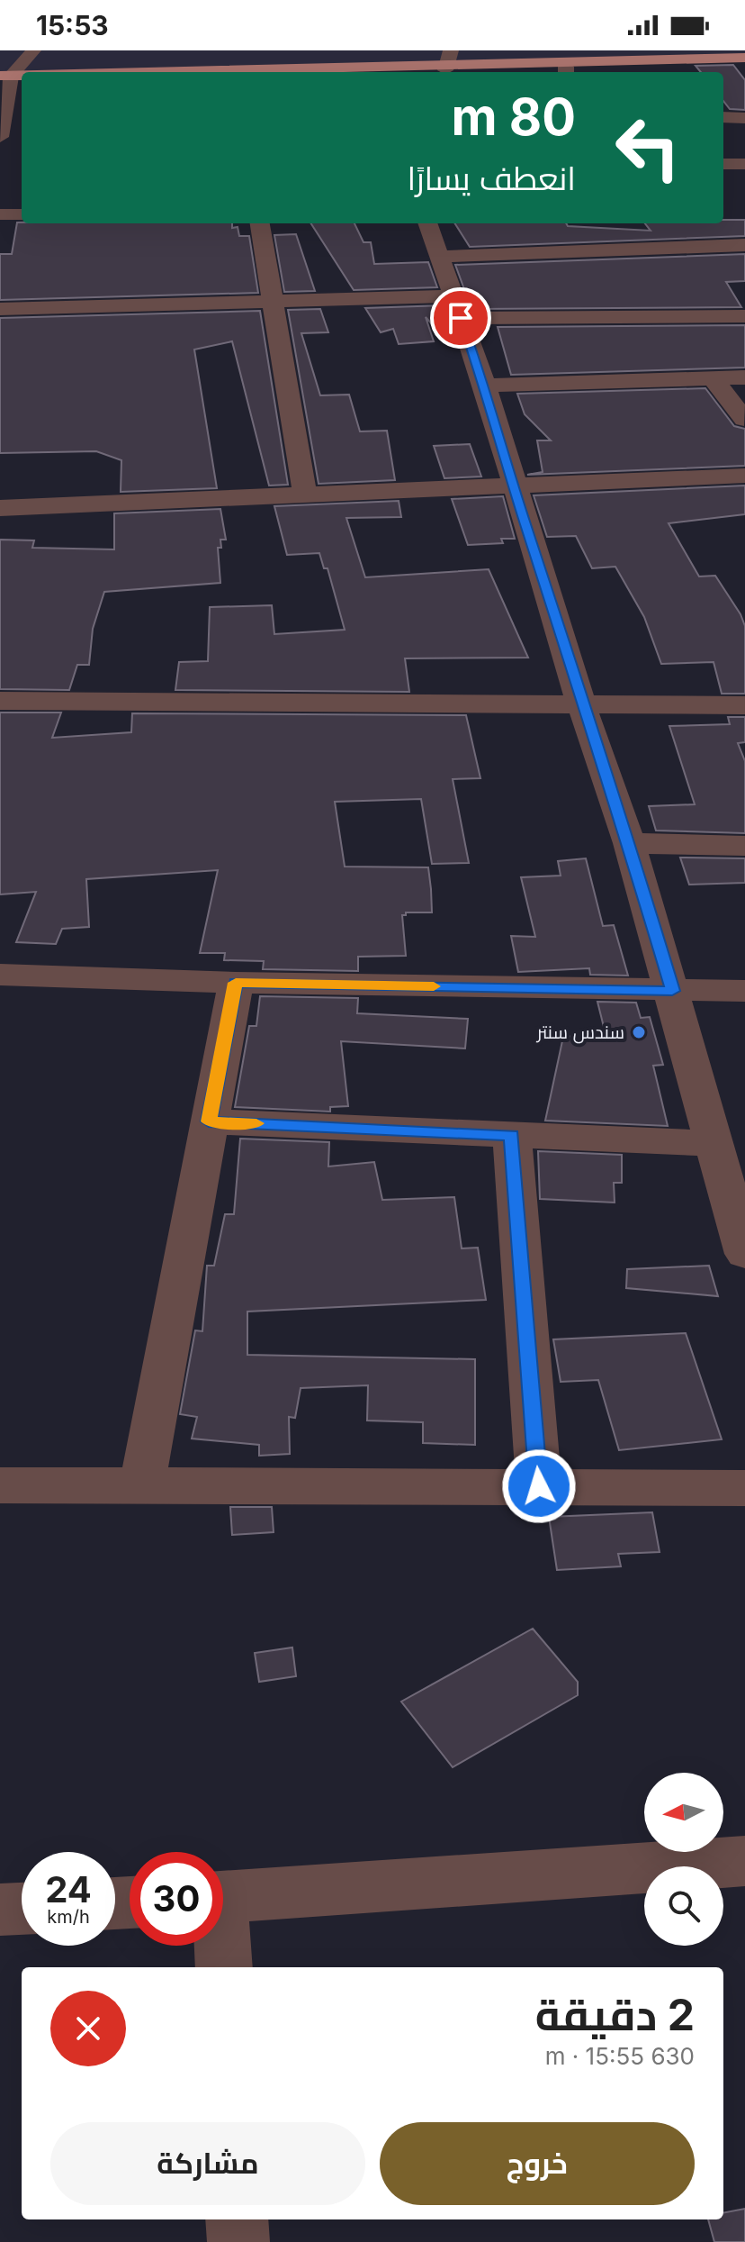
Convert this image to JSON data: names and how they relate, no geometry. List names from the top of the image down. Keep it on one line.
{"places":["سندس سنتر"],"north":"left","page":{"status":"15:53","turn":["80 m","انعطف يسارًا"],"speed":"24 km/h","limit":"30","heading":["2 دقيقة","630 m · 15:55"],"buttons":["خروج","مشاركة"]}}
